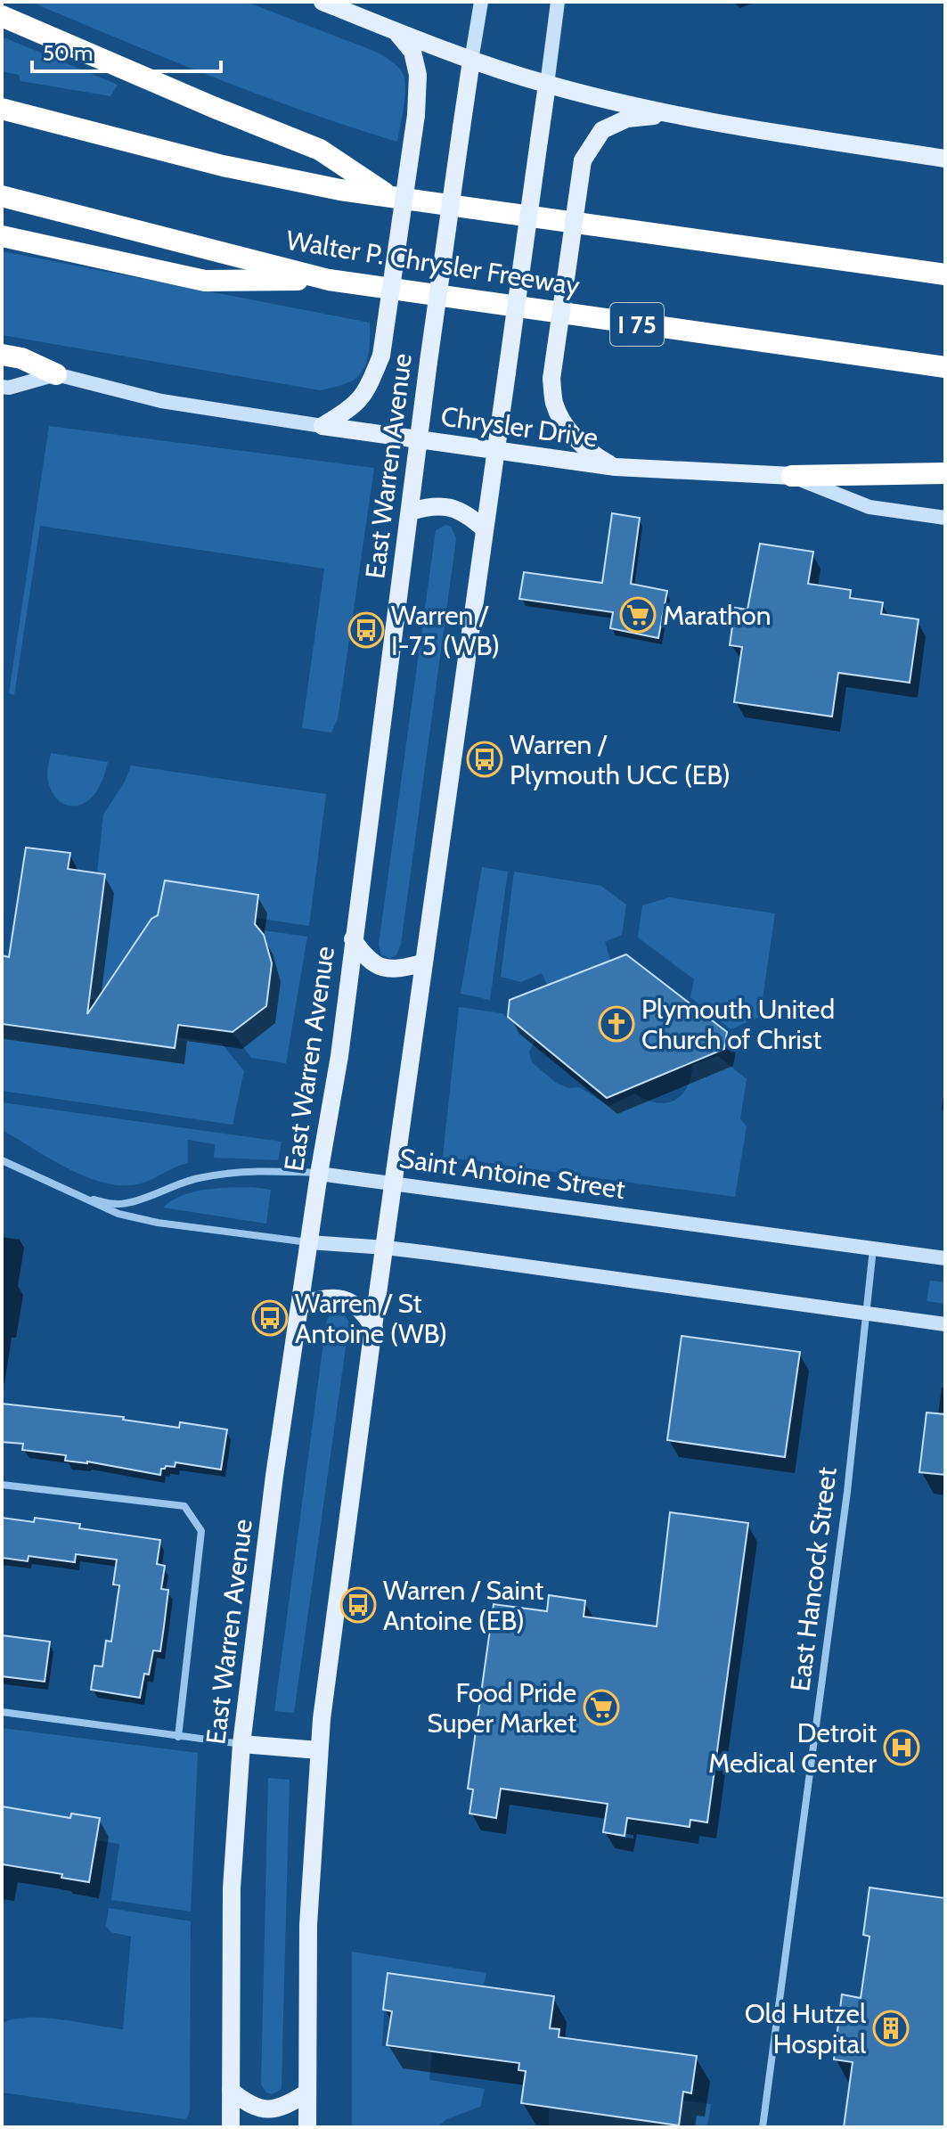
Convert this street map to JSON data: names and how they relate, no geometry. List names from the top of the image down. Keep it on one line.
{"streets":{"highway":["Walter P. Chrysler Freeway","I 75"],"main road":["Chrysler Drive","East Warren Avenue"],"street":["Saint Antoine Street","East Hancock Street"]},"crossings":[["Chrysler Drive","East Warren Avenue"],["East Warren Avenue","Saint Antoine Street"],["Saint Antoine Street","East Hancock Street"]],"places":{"supermarket":["Marathon","Food Pride Super Market"],"bus stop":["Warren / I-75 (WB)","Warren / Plymouth UCC (EB)","Warren / St Antoine (WB)","Warren / Saint Antoine (EB)"],"church":["Plymouth United Church of Christ"],"hospital":["Detroit Medical Center"],"building":["Old Hutzel Hospital"]},"scale_bar":"50 m"}
